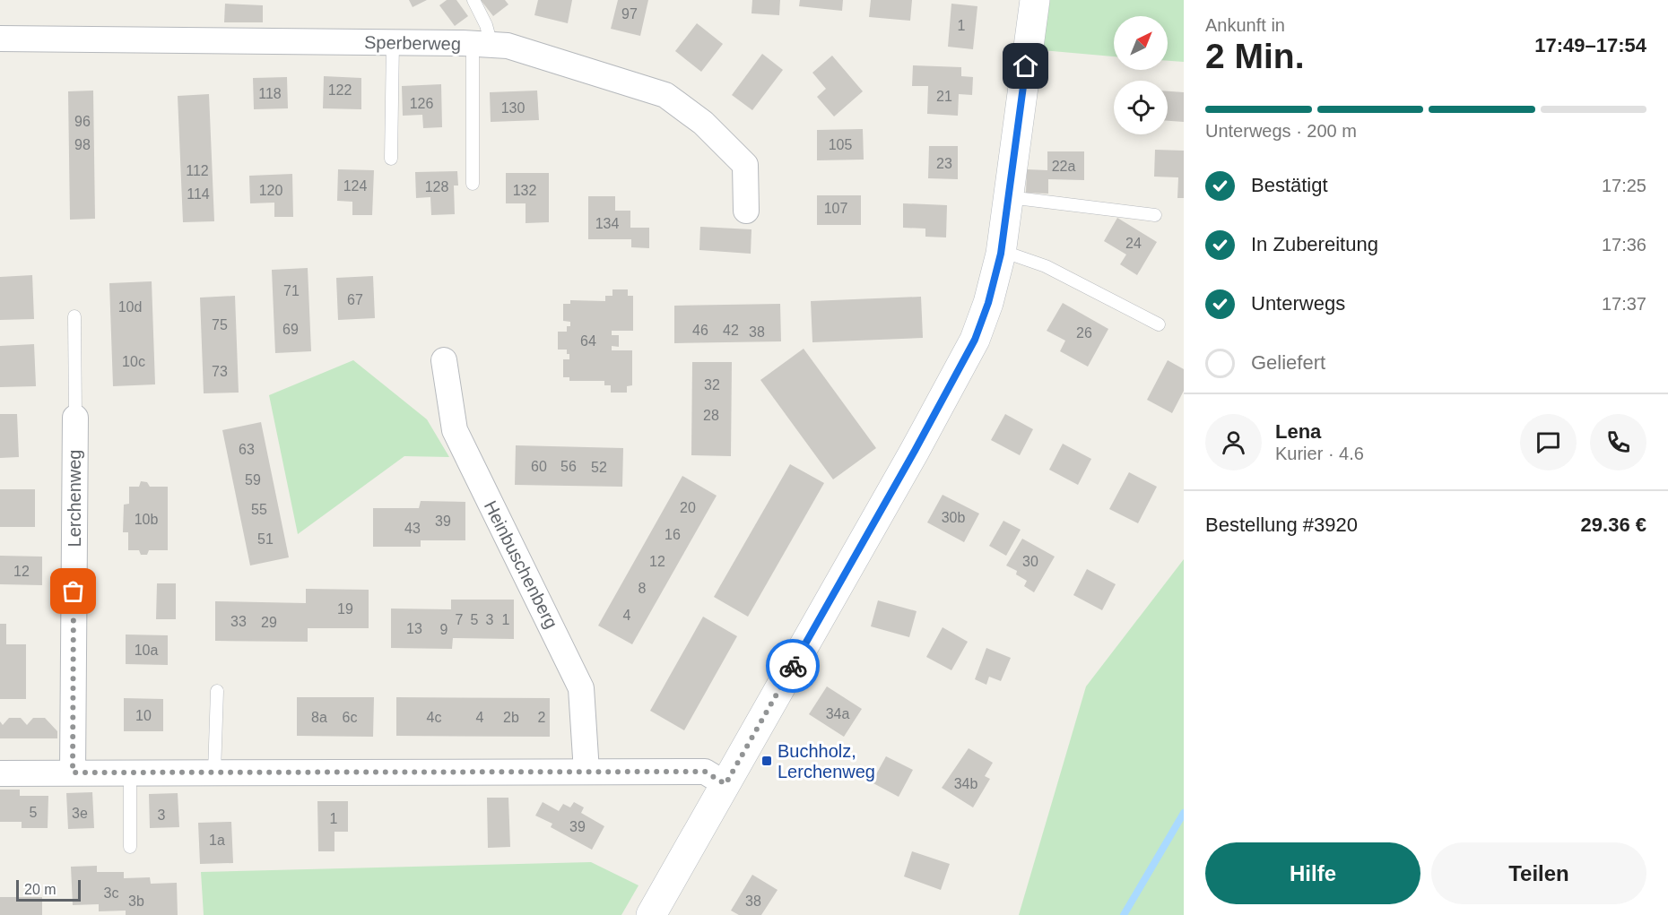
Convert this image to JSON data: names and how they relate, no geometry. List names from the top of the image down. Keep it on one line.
{"streets":{"street":["Sperberweg","Lerchenweg","Heinbuschenberg"]},"places":{"transit":["Buchholz, Lerchenweg"]},"house_numbers":["97","1","122","118","21","126","130","96","98","105","23","22a","112","124","128","120","132","114","107","134","24","71","67","10d","75","69","46","42","38","26","64","10c","73","32","28","63","60","56","52","59","20","55","30b","10b","39","43","16","51","12","30","12","8","19","4","7","5","3","1","33","29","13","9","10a","34a","10","8a","6c","4c","4","2b","2","34b","5","3e","3","1","39","1a","3c","3b","38"],"scale_bar":"20 m","north":"top right","page":{"heading":["2 Min.","Ankunft in","17:49–17:54"],"panel":["Lena","Kurier · 4.6","Bestellung #3920","29.36 €"],"bar":"Unterwegs · 200 m","list":[["Bestätigt","17:25"],["In Zubereitung","17:36"],["Unterwegs","17:37"],"Geliefert"],"buttons":["Hilfe","Teilen"],"scale":"20 m"}}
